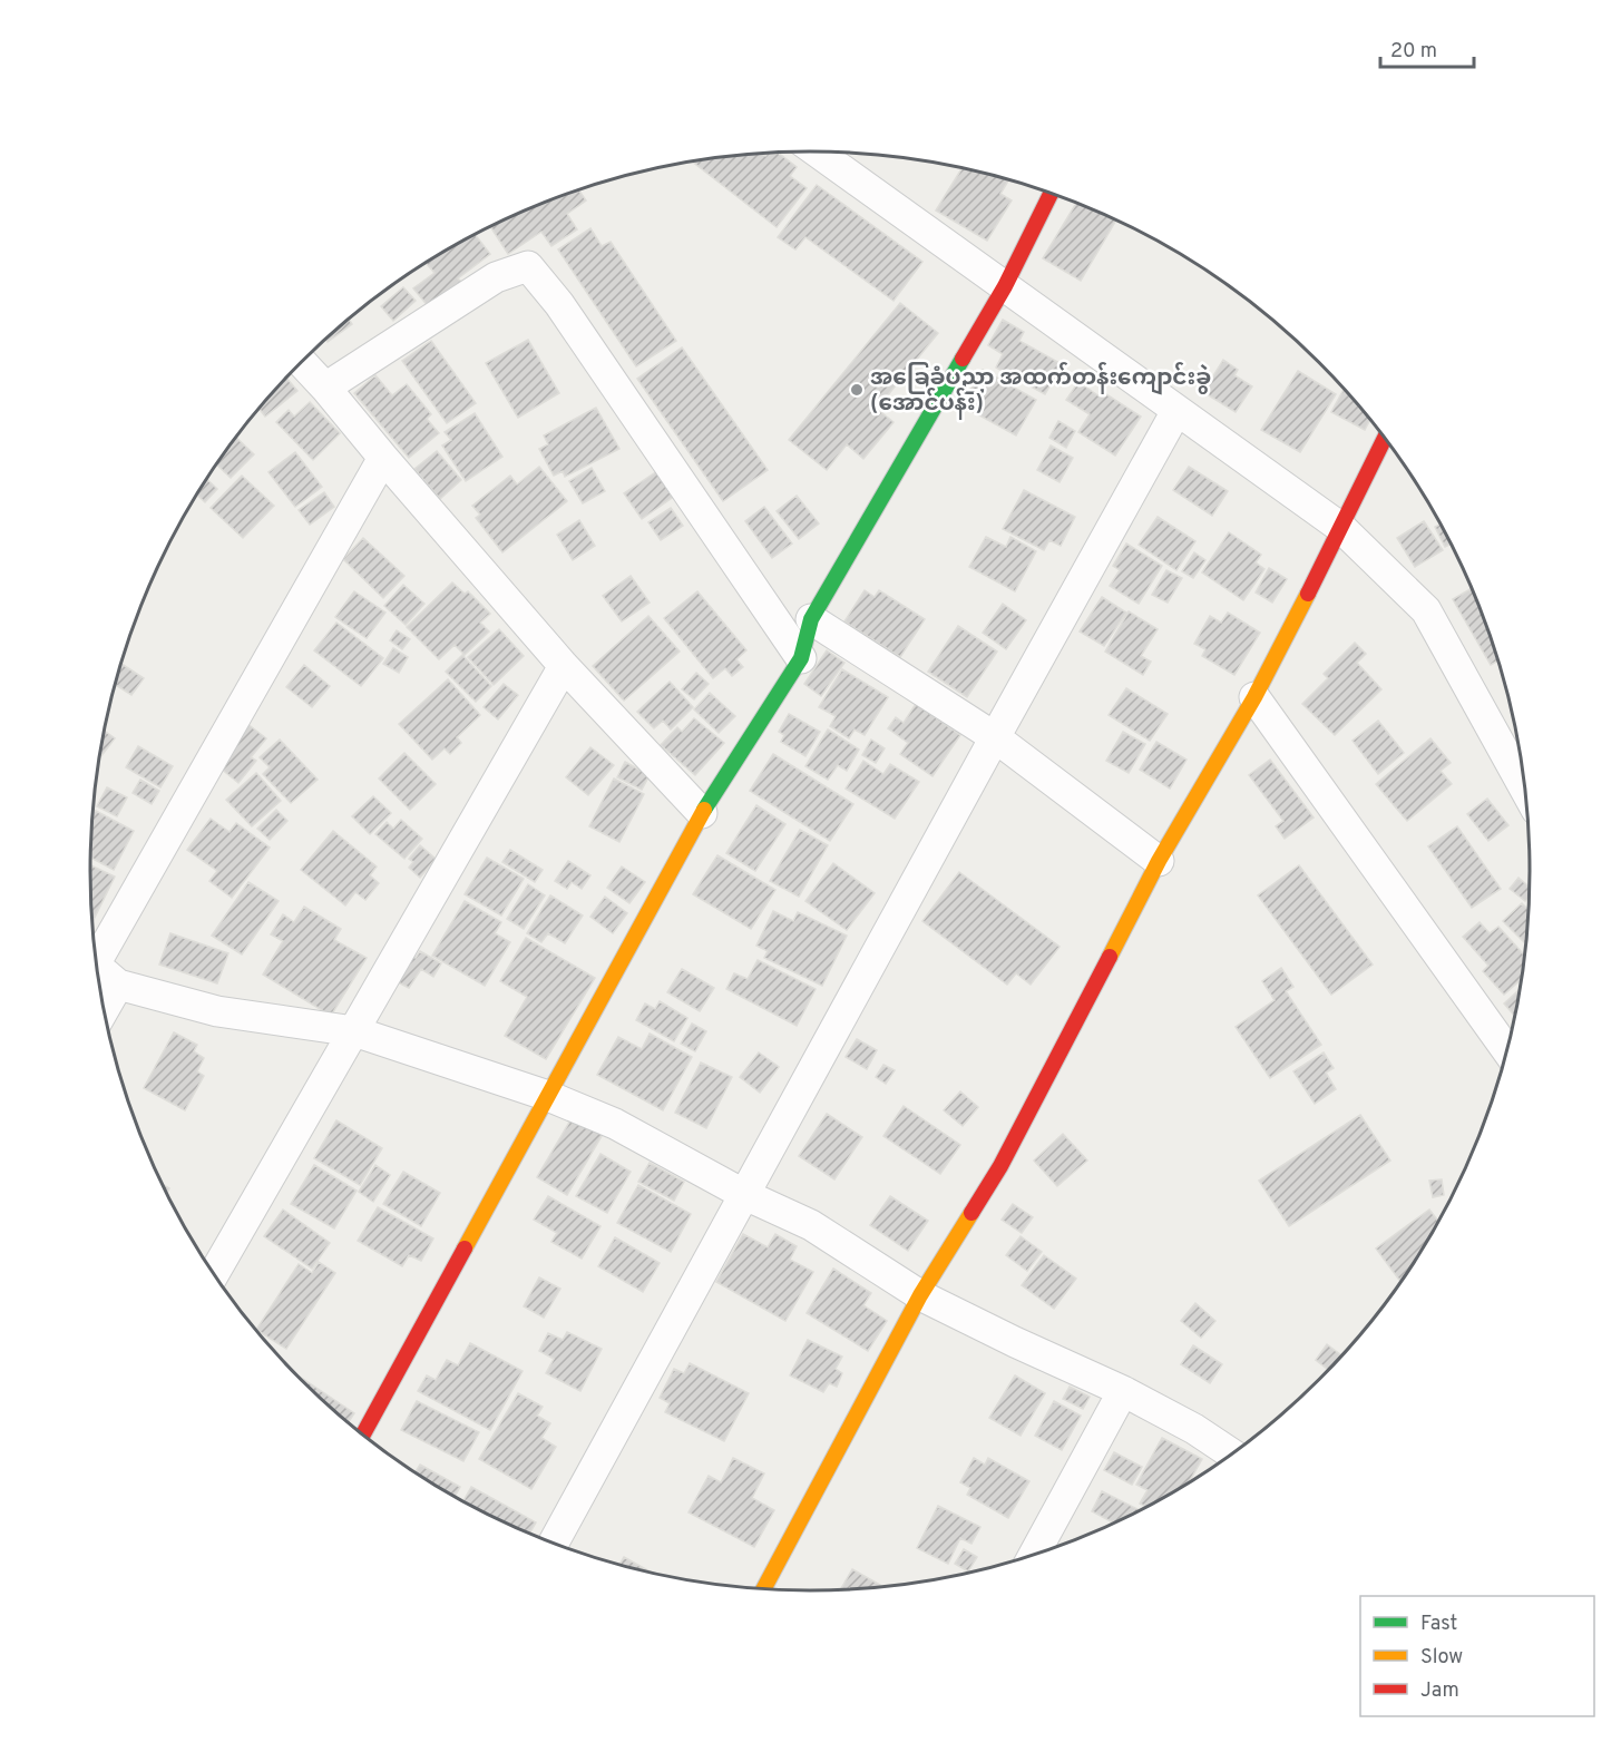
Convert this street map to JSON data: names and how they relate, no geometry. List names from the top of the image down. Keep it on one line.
{"places":["အခြေခံပညာ အထက်တန်းကျောင်းခွဲ (အောင်ပန်း)"],"legend":["Fast","Slow","Jam"],"scale_bar":"20 m"}
